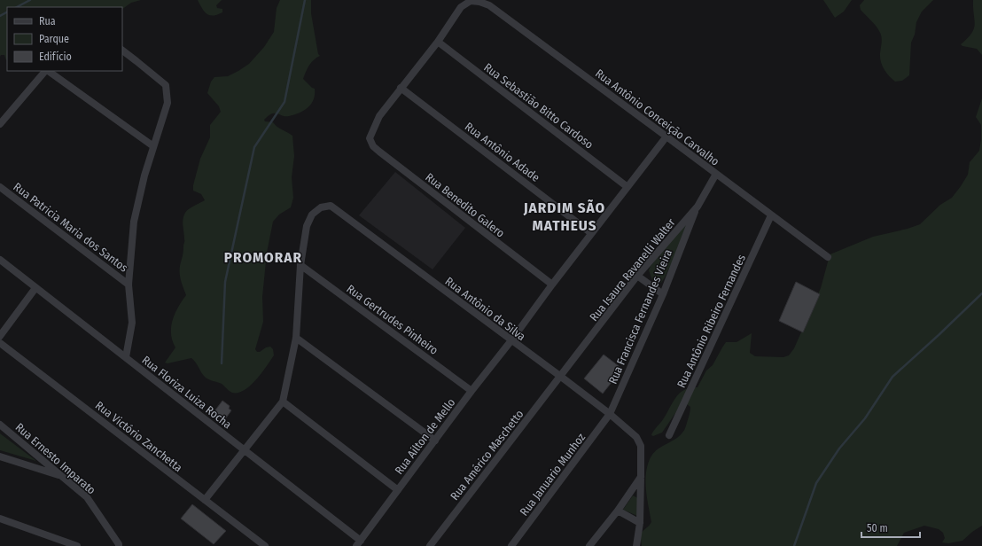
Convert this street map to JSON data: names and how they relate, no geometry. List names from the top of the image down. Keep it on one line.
{"streets":{"street":["Rua Sebastião Bitto Cardoso","Rua Antônio Conceição Carvalho","Rua Antônio Adade","Rua Benedito Galero","Rua Patricia Maria dos Santos","Rua Isaura Ravanelli Walter","Rua Antônio da Silva","Rua Francisca Fernandes Vieira","Rua Gertrudes Pinheiro","Rua Antônio Ribeiro Fernandes","Rua Floriza Luiza Rocha","Rua Victório Zanchetta","Rua Ailton de Mello","Rua Américo Maschetto","Rua Ernesto Imparato","Rua Januario Munhoz"]},"crossings":[["Rua Sebastião Bitto Cardoso","Rua Antônio Conceição Carvalho"],["Rua Sebastião Bitto Cardoso","Rua Ailton de Mello"],["Rua Antônio Conceição Carvalho","Rua Isaura Ravanelli Walter"],["Rua Antônio Conceição Carvalho","Rua Antônio Ribeiro Fernandes"],["Rua Antônio Conceição Carvalho","Rua Ailton de Mello"],["Rua Antônio Adade","Rua Benedito Galero"],["Rua Antônio Adade","Rua Ailton de Mello"],["Rua Benedito Galero","Rua Ailton de Mello"],["Rua Isaura Ravanelli Walter","Rua Antônio da Silva"],["Rua Isaura Ravanelli Walter","Rua Francisca Fernandes Vieira"],["Rua Isaura Ravanelli Walter","Rua Américo Maschetto"],["Rua Antônio da Silva","Rua Francisca Fernandes Vieira"],["Rua Antônio da Silva","Rua Gertrudes Pinheiro"],["Rua Antônio da Silva","Rua Ailton de Mello"],["Rua Antônio da Silva","Rua Américo Maschetto"],["Rua Antônio da Silva","Rua Januario Munhoz"],["Rua Francisca Fernandes Vieira","Rua Januario Munhoz"],["Rua Gertrudes Pinheiro","Rua Ailton de Mello"],["Rua Floriza Luiza Rocha","Rua Ailton de Mello"]],"districts":["JARDIM SÃO MATHEUS","PROMORAR"],"legend":["Rua","Parque","Edifício"],"scale_bar":"50 m"}
